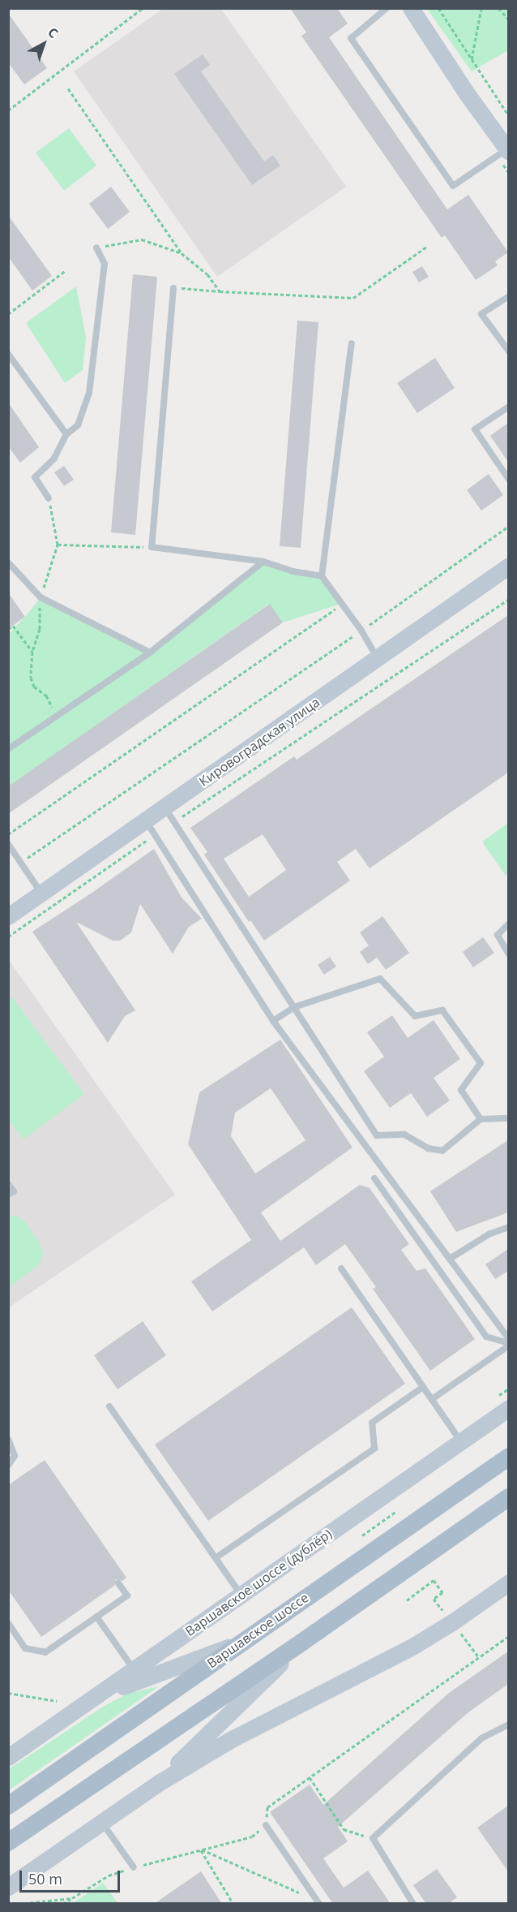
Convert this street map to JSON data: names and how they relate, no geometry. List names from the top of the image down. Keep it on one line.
{"streets":{"main road":["Кировоградская улица","Варшавское шоссе (дублёр)","Варшавское шоссе"]},"scale_bar":"50 m","north":"top right"}
